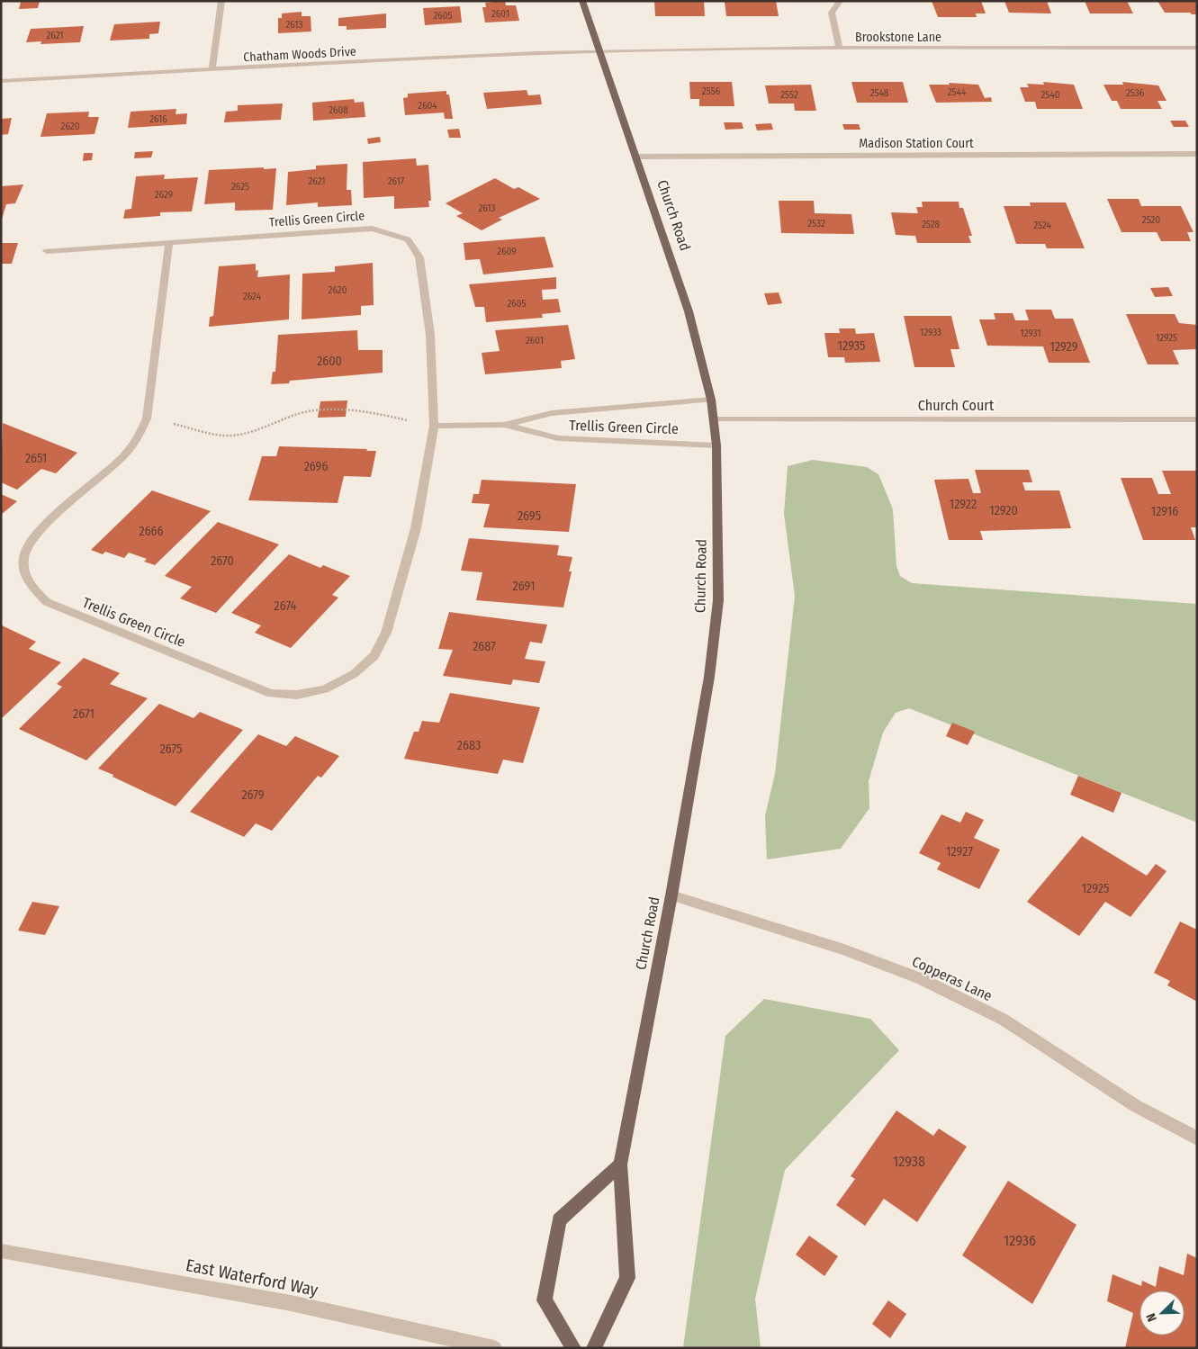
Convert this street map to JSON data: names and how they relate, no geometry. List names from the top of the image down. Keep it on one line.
{"streets":{"main road":["Church Road"],"street":["Brookstone Lane","Chatham Woods Drive","Madison Station Court","Trellis Green Circle","Church Court","Copperas Lane","East Waterford Way"]},"crossings":[["Brookstone Lane","Chatham Woods Drive"],["Brookstone Lane","Church Road"],["Chatham Woods Drive","Church Road"],["Madison Station Court","Church Road"],["Church Road","Trellis Green Circle"],["Church Road","Church Court"],["Church Road","Copperas Lane"]],"house_numbers":["2601","2605","2613","2621","2556","2544","2548","2536","2552","2540","2604","2608","2616","2620","2621","2617","2625","2629","2613","2520","2532","2528","2524","2609","2620","2624","2605","12933","12931","12925","2601","12935","12929","2600","2651","2696","12922","12920","12916","2695","2666","2670","2691","2674","2687","2671","2683","2675","2679","12927","12925","12938","12936"],"north":"bottom left"}
